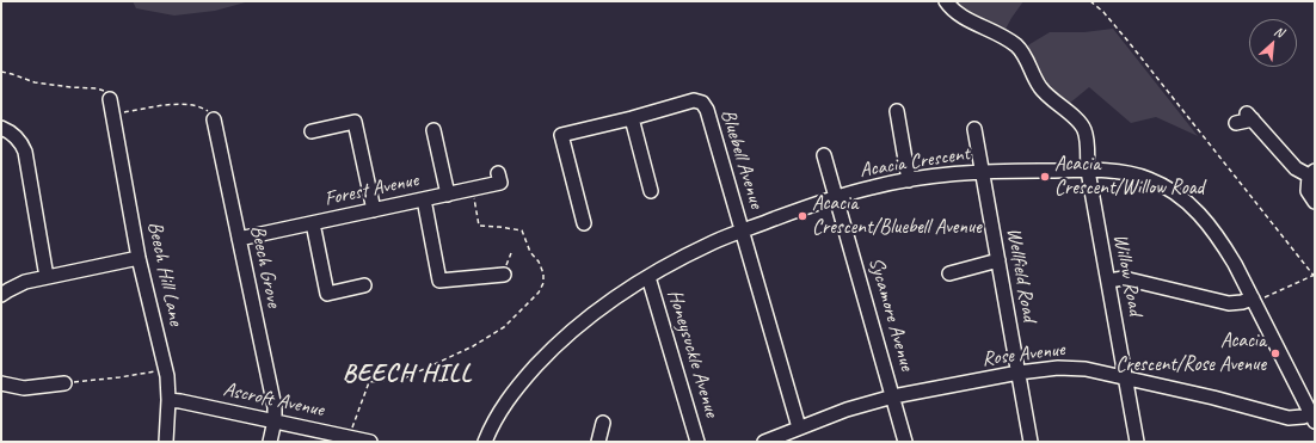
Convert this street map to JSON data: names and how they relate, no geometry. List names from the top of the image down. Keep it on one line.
{"streets":{"street":["Bluebell Avenue","Acacia Crescent","Forest Avenue","Beech Grove","Beech Hill Lane","Wellfield Road","Willow Road","Sycamore Avenue","Honeysuckle Avenue","Rose Avenue","Ascroft Avenue"]},"crossings":[["Bluebell Avenue","Acacia Crescent"],["Bluebell Avenue","Rose Avenue"],["Acacia Crescent","Wellfield Road"],["Acacia Crescent","Willow Road"],["Acacia Crescent","Sycamore Avenue"],["Acacia Crescent","Honeysuckle Avenue"],["Acacia Crescent","Rose Avenue"],["Forest Avenue","Beech Grove"],["Beech Grove","Ascroft Avenue"],["Beech Hill Lane","Ascroft Avenue"],["Wellfield Road","Rose Avenue"],["Willow Road","Rose Avenue"],["Sycamore Avenue","Rose Avenue"]],"districts":["BEECH HILL"],"places":["Acacia Crescent/Willow Road","Acacia Crescent/Bluebell Avenue","Acacia Crescent/Rose Avenue"],"north":"top right"}
